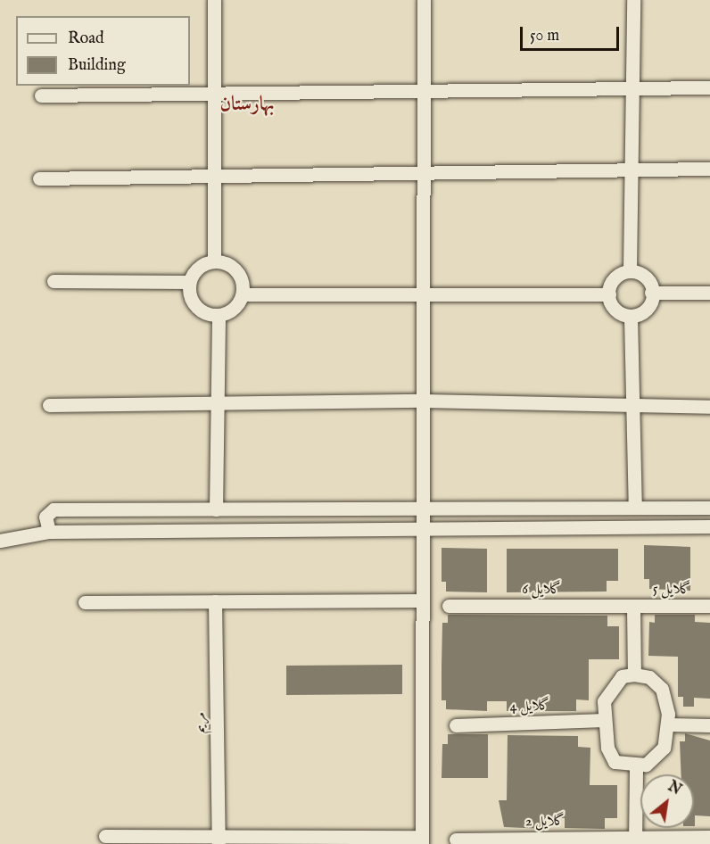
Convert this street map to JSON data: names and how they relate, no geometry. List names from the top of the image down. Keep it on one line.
{"streets":{"street":["گلایل 6","گلایل 5","گلایل 4","مریم","گلایل 2"]},"crossings":[["گلایل 6","گلایل 5"]],"districts":["بهارستان"],"legend":["Road","Building"],"scale_bar":"50 m","north":"top right"}
